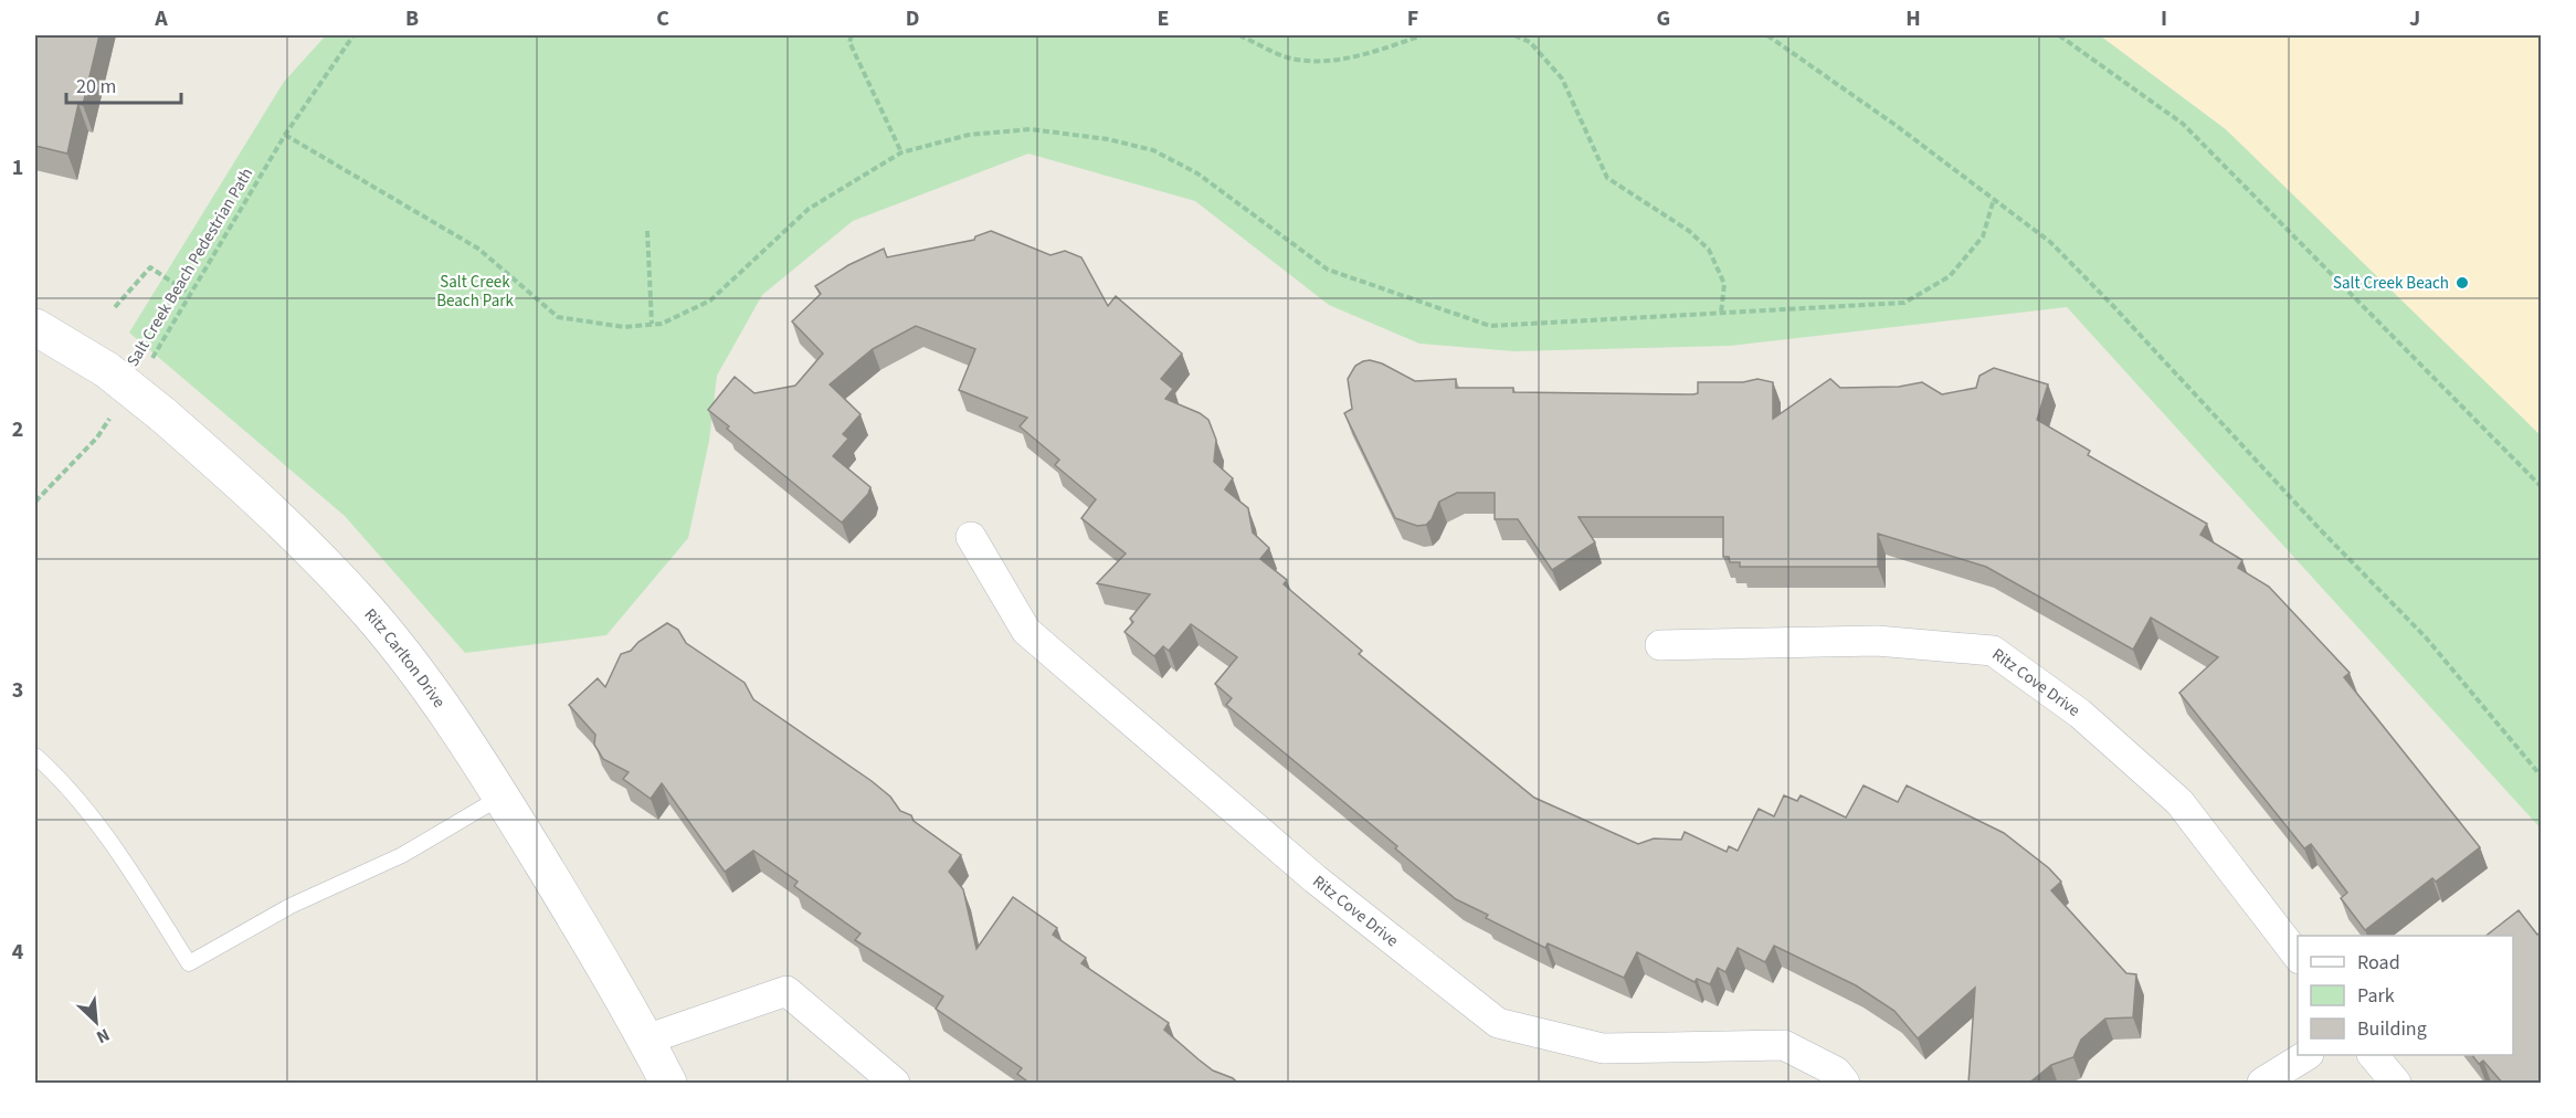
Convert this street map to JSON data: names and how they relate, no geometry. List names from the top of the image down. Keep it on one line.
{"streets":{"street":["Ritz Carlton Drive","Ritz Cove Drive"],"path":["Salt Creek Beach Pedestrian Path"]},"parks":["Salt Creek Beach Park"],"places":["Salt Creek Beach"],"legend":["Road","Park","Building"],"scale_bar":"20 m","north":"bottom right","grid":{"columns":["A","B","C","D","E","F","G","H","I","J"],"rows":["1","2","3","4"]}}
